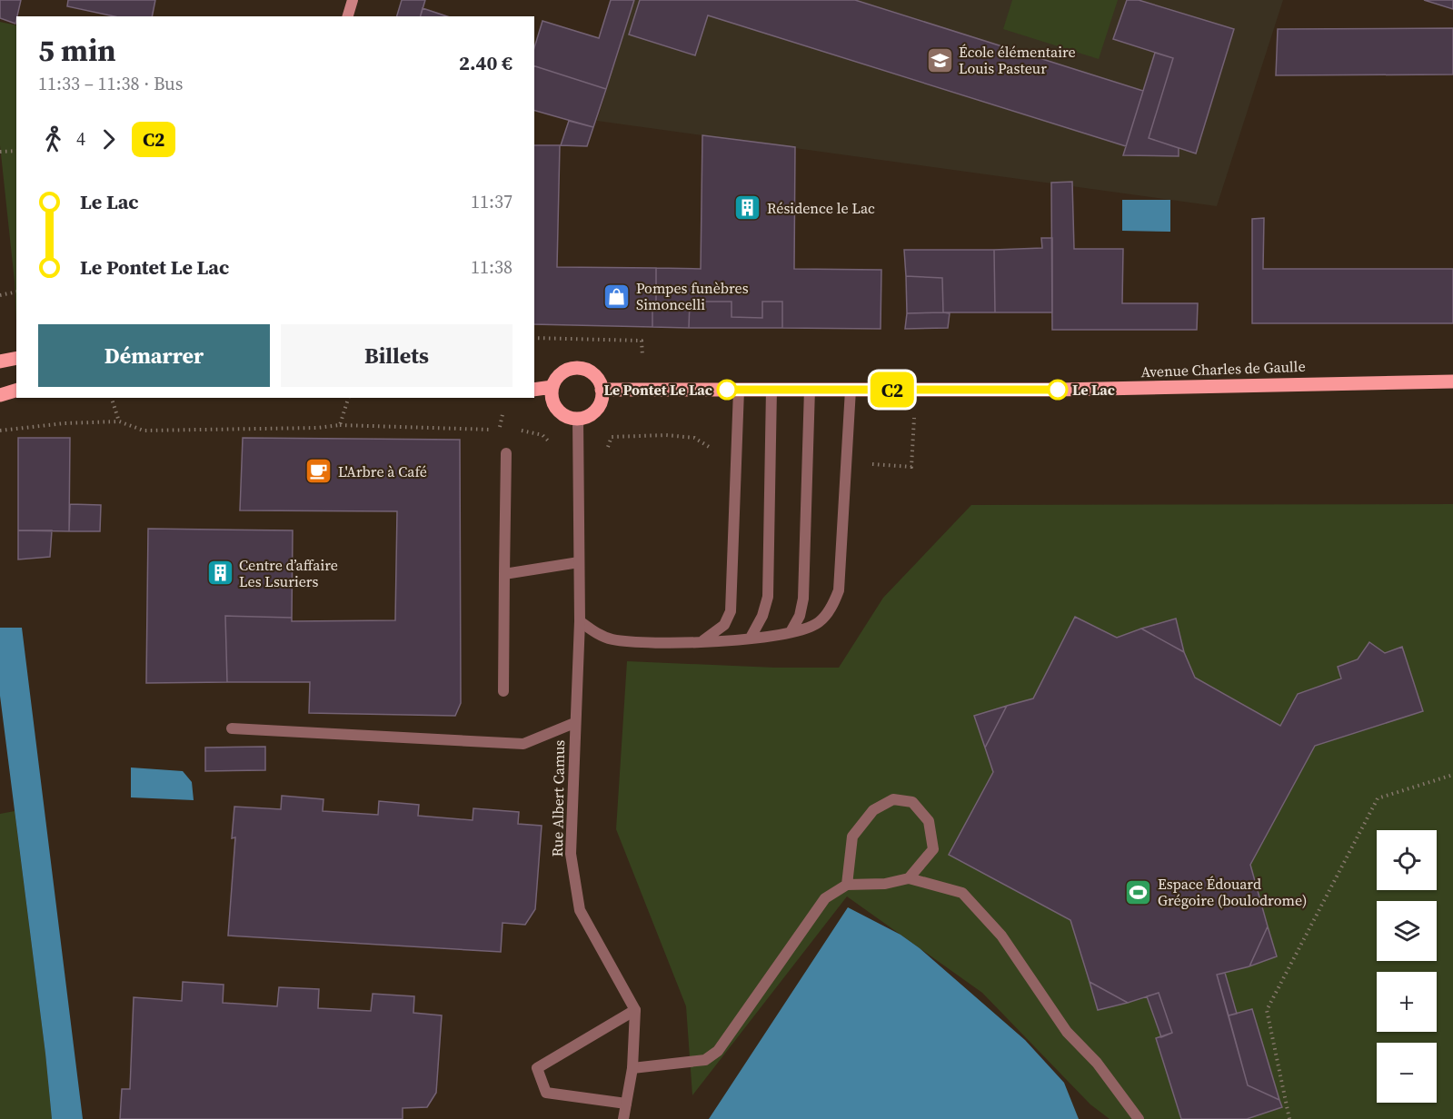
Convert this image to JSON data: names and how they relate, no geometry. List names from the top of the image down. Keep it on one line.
{"streets":{"main road":["Avenue Charles de Gaulle"],"street":["Rue Albert Camus"]},"crossings":[["Avenue Charles de Gaulle","Rue Albert Camus"]],"places":{"school or university":["École élémentaire Louis Pasteur"],"building":["Résidence le Lac","Centre d’affaire Les Lsuriers"],"shop":["Pompes funèbres Simoncelli"],"other":["Le Pontet Le Lac","Le Lac"],"cafe":["L'Arbre à Café"],"sports":["Espace Édouard Grégoire (boulodrome)"]},"lines":["bus line C2"],"page":{"on_map":"C2","heading":["5 min","11:33 – 11:38 · Bus","2.40 €"],"legs":["4","C2"],"list":[{"name":"Le Lac","value":"11:37"},{"name":"Le Pontet Le Lac","value":"11:38"}],"buttons":["Démarrer","Billets"],"map_buttons":["+","−"]}}
